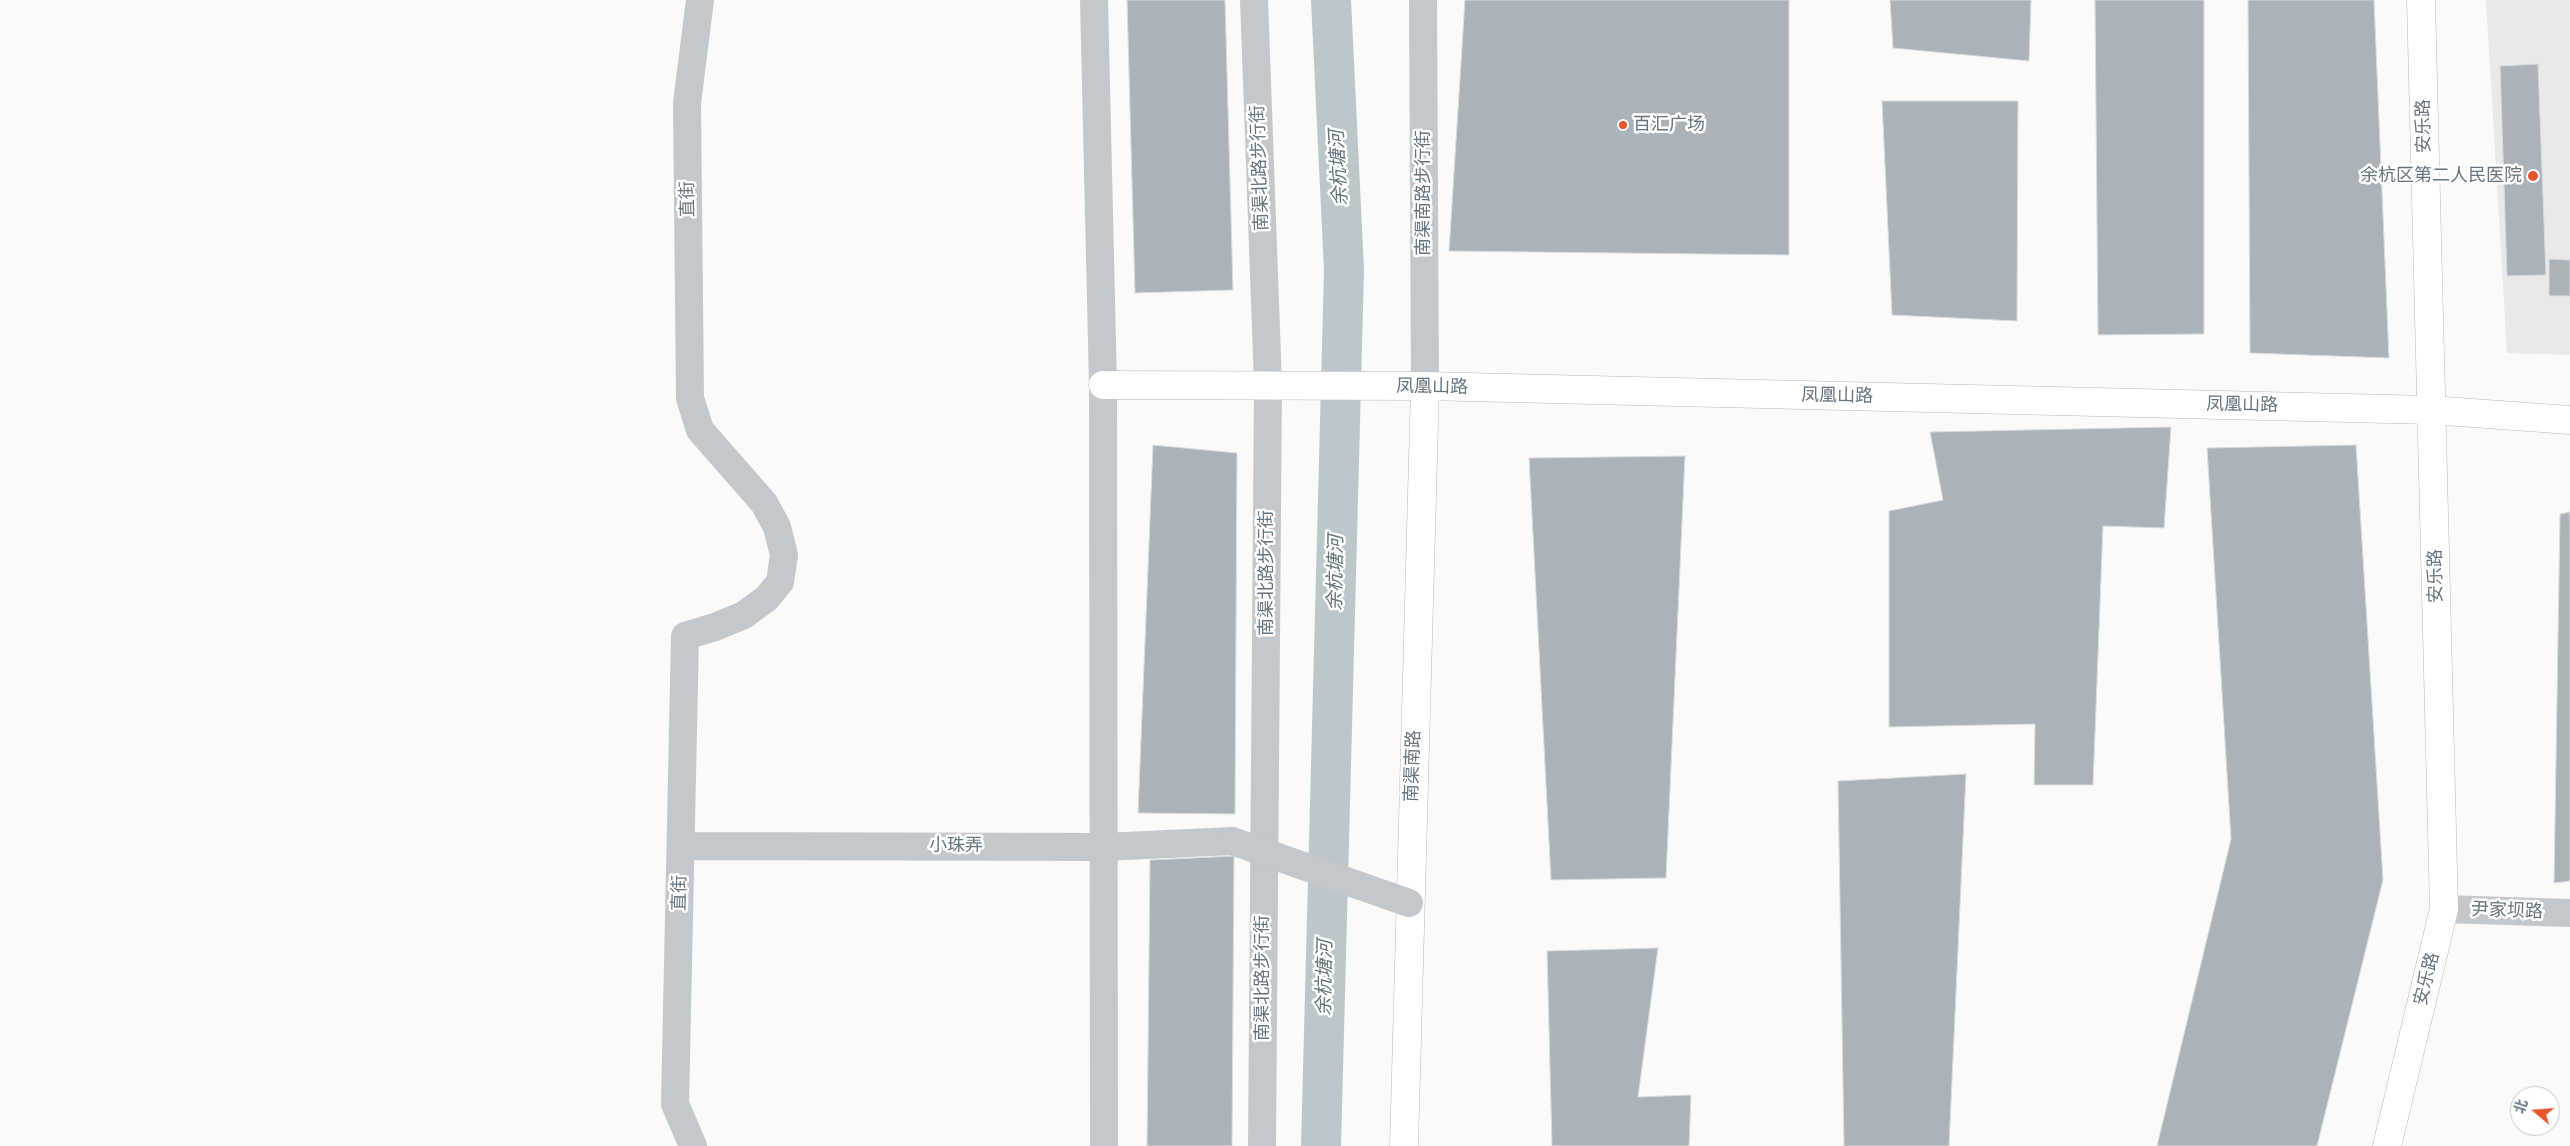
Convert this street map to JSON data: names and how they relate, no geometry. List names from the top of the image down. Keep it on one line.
{"streets":{"street":["安乐路","南渠北路步行街","南渠南路步行街","直街","凤凰山路","南渠南路","小珠弄","尹家坝路"]},"crossings":[["安乐路","凤凰山路"],["安乐路","尹家坝路"],["南渠北路步行街","凤凰山路"],["南渠南路步行街","凤凰山路"],["南渠南路步行街","南渠南路"],["直街","小珠弄"],["凤凰山路","南渠南路"],["南渠南路","小珠弄"]],"water":["余杭塘河"],"places":["百汇广场","余杭区第二人民医院"],"north":"left"}
